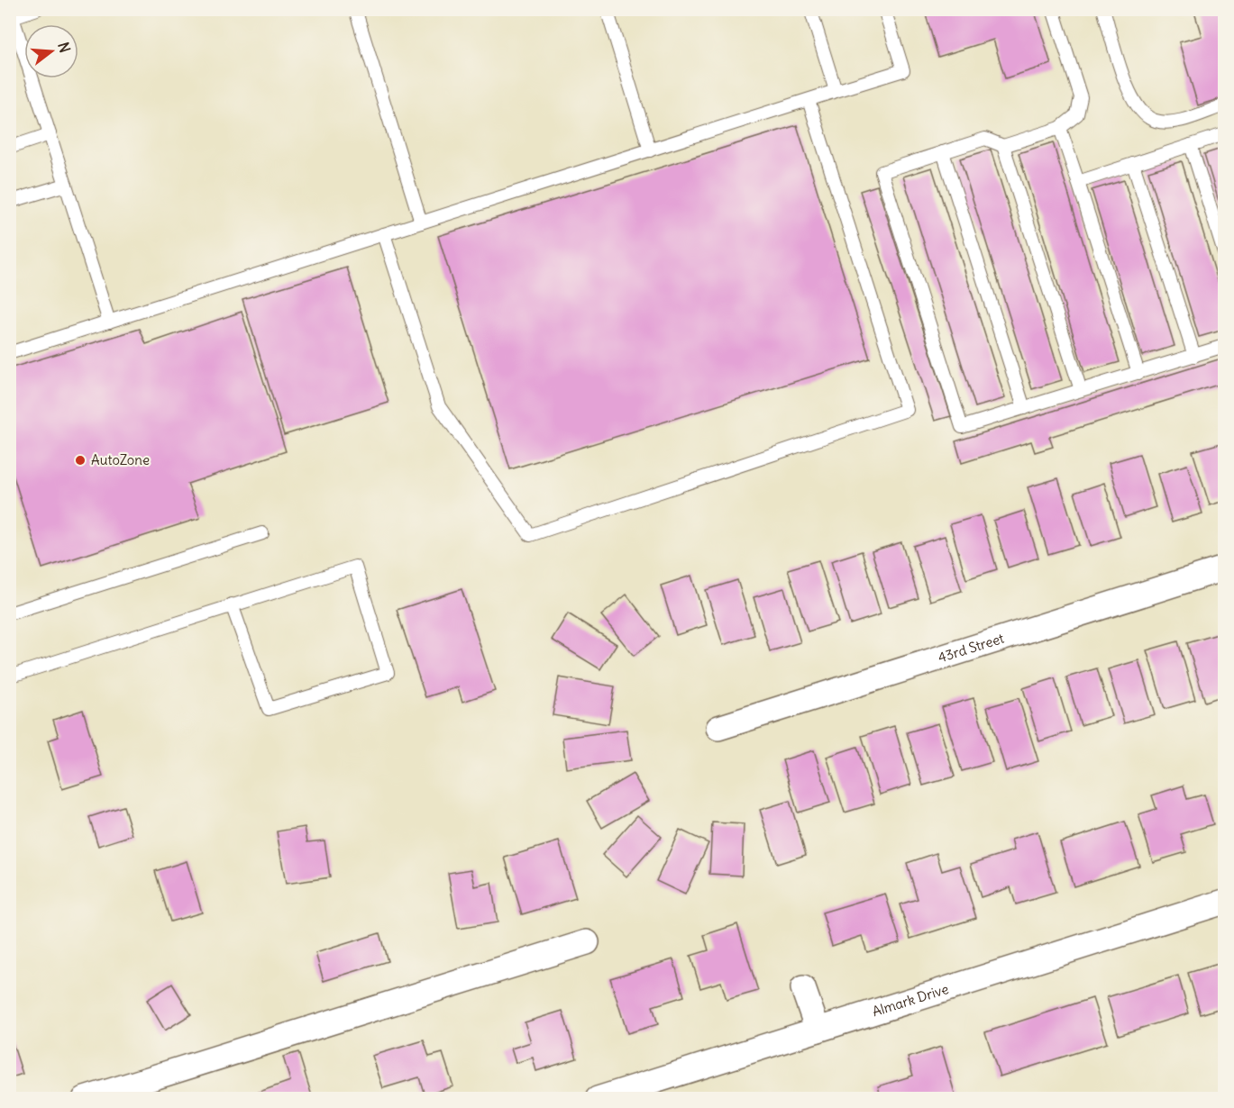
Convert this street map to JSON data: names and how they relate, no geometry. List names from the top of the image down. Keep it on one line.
{"streets":{"street":["43rd Street","Almark Drive"]},"places":["AutoZone"],"north":"right"}
